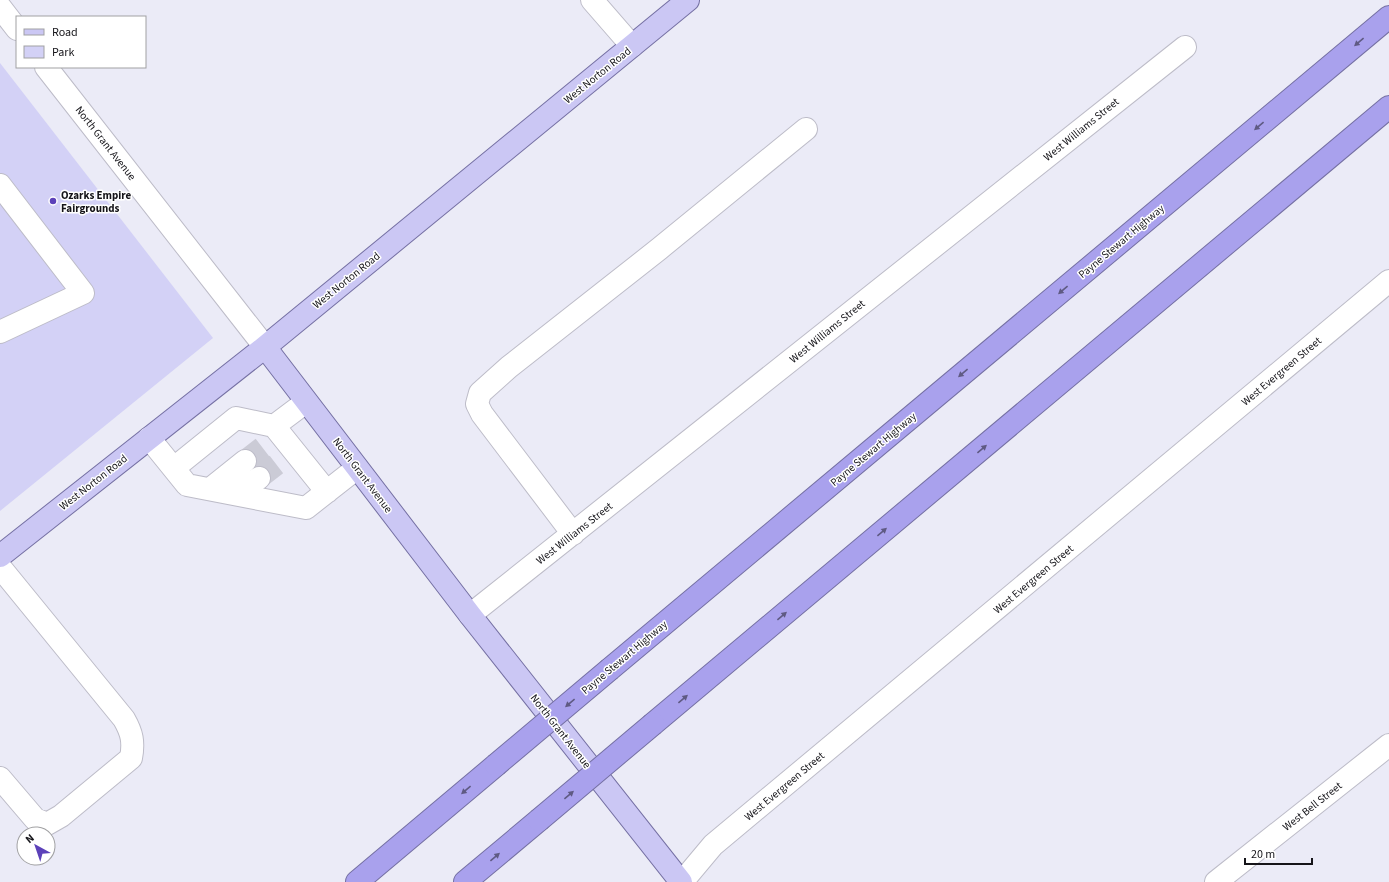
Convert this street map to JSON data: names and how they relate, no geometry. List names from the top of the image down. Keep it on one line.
{"streets":{"highway":["Payne Stewart Highway"],"main road":["West Norton Road","North Grant Avenue"],"street":["West Williams Street","West Evergreen Street","West Bell Street"]},"crossings":[["West Norton Road","North Grant Avenue"],["West Williams Street","North Grant Avenue"],["North Grant Avenue","West Evergreen Street"]],"places":["Ozarks Empire Fairgrounds"],"legend":["Road","Park"],"scale_bar":"20 m","north":"top left"}
